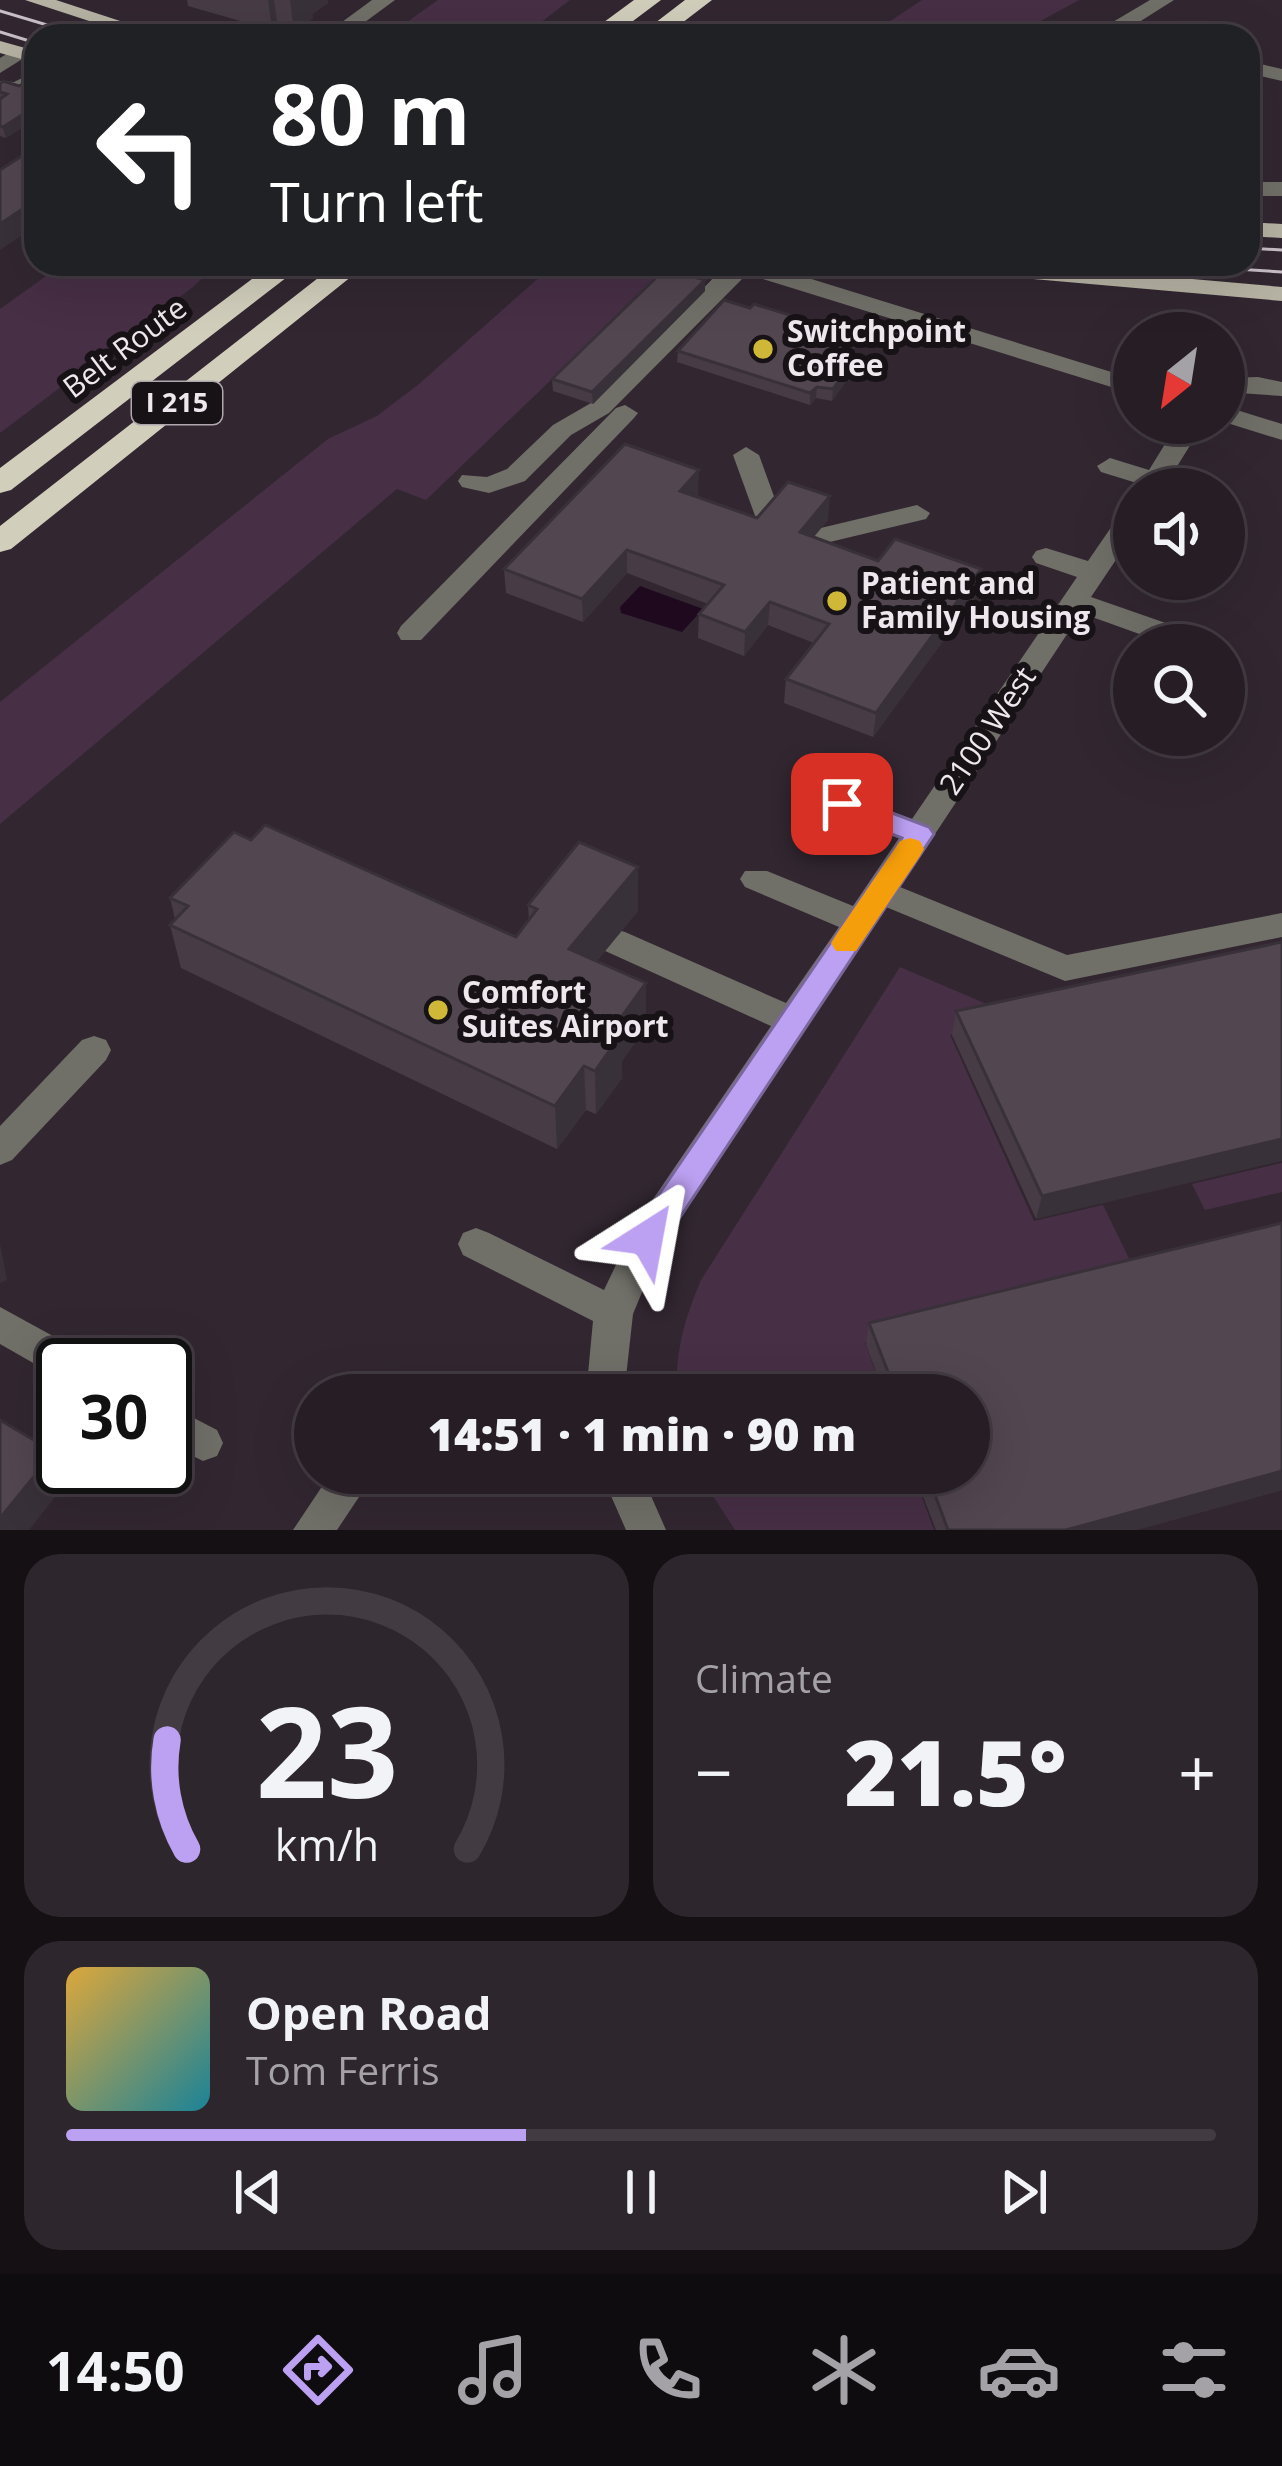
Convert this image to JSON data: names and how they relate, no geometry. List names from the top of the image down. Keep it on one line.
{"streets":{"highway":["Belt Route","I 215"],"street":["2100 West"]},"places":["Switchpoint Coffee","Patient and Family Housing","Comfort Suites Airport"],"north":"bottom left","page":{"turn":["80 m","Turn left"],"limit":"30","trip":"14:51 · 1 min · 90 m","tile":"Climate","heat":["−","21.5°","+"],"song":["Open Road","Tom Ferris"],"tabs":"14:50","gauge":["23","km/h"]}}
